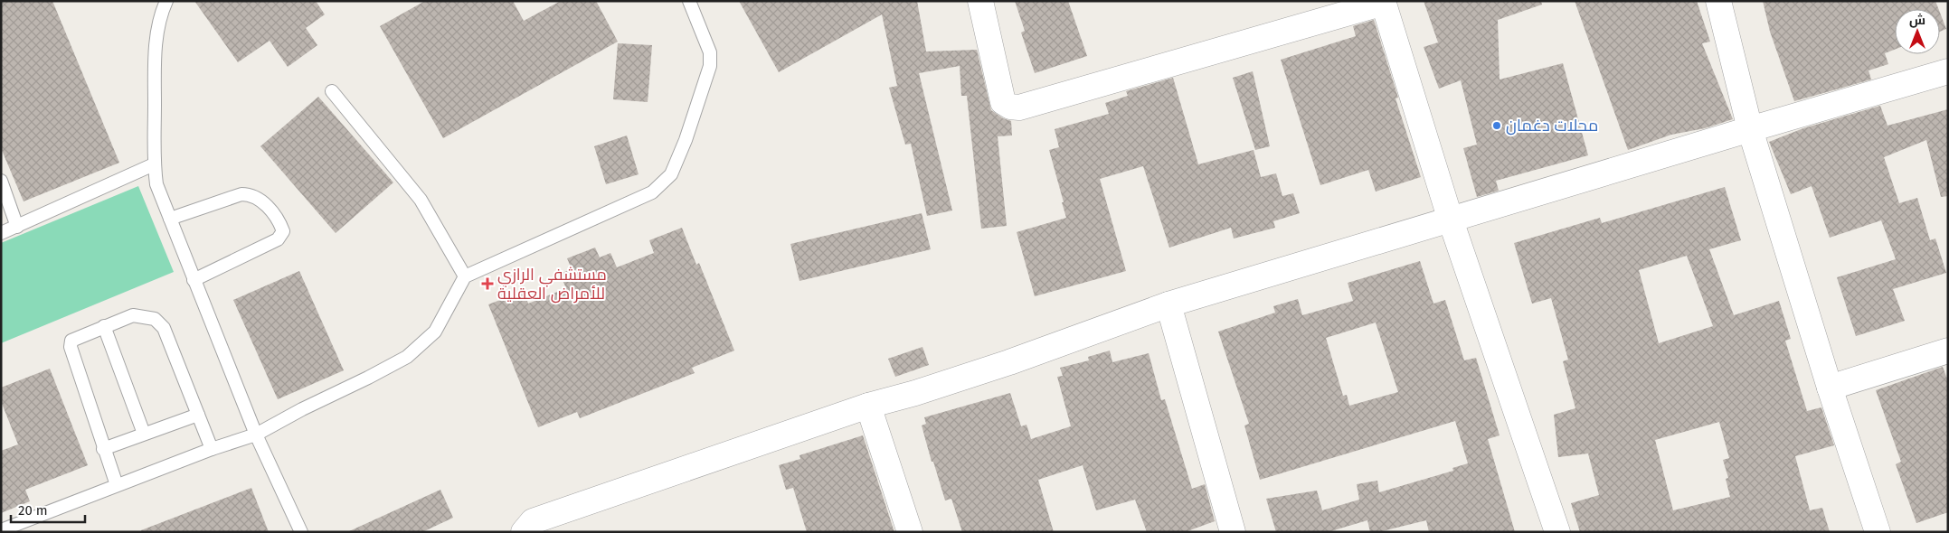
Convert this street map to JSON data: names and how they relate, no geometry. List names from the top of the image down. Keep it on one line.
{"places":{"other":["محلات دغمان"],"health":["مستشفي الرازي للأمراض العقلية"]},"scale_bar":"20 m","north":"top"}
